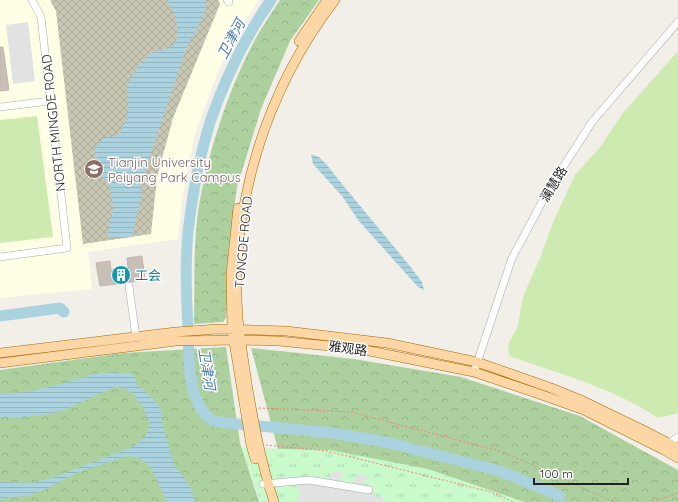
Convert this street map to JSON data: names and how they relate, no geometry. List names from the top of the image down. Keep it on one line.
{"streets":{"main road":["TONGDE ROAD","雅观路"],"street":["NORTH MINGDE ROAD","澜慧路"]},"crossings":[["澜慧路","雅观路"],["TONGDE ROAD","雅观路"]],"water":["卫津河"],"places":{"school or university":["Tianjin University Peiyang Park Campus"],"building":["工会"]},"scale_bar":"100 m"}
